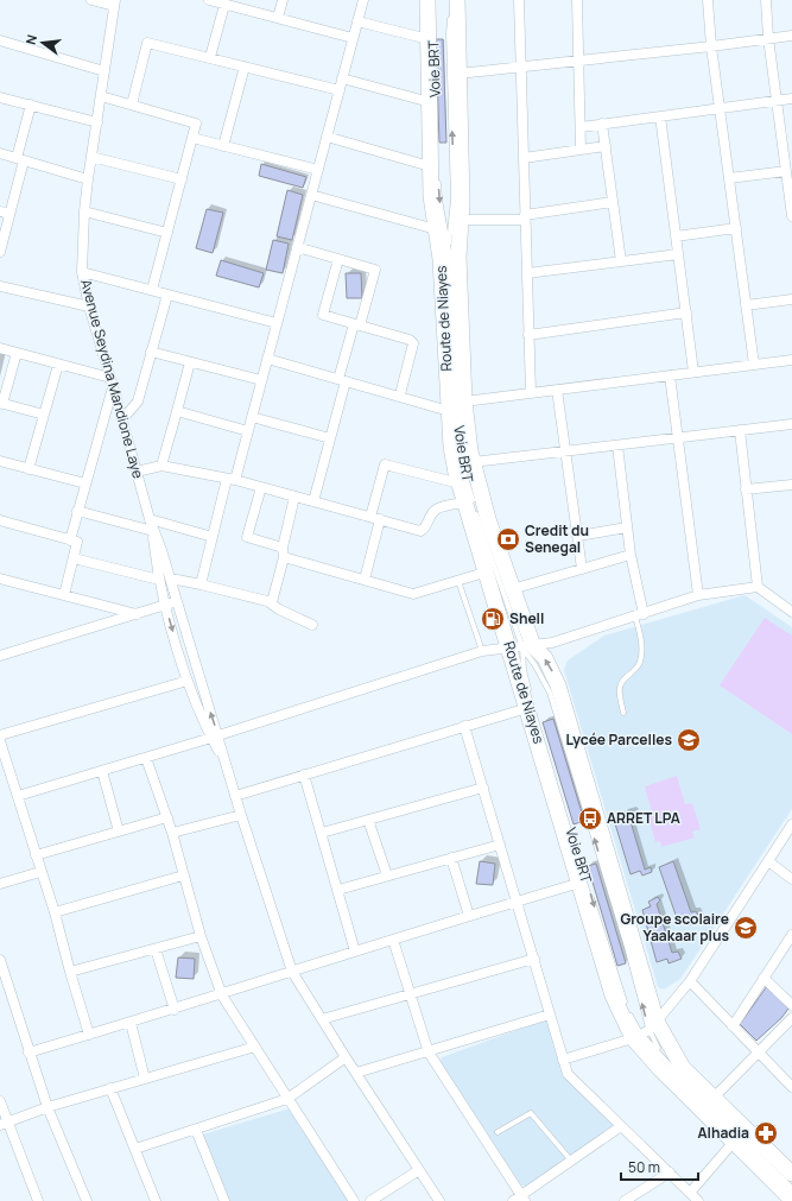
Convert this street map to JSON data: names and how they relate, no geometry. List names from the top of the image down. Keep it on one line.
{"streets":{"main road":["Route de Niayes"],"street":["Avenue Seydina Mandione Laye"],"lane":["Voie BRT"]},"crossings":[["Voie BRT","Route de Niayes"]],"places":{"bank":["Credit du Senegal"],"fuel station":["Shell"],"school or university":["Lycée Parcelles","Groupe scolaire Yaakaar plus"],"bus stop":["ARRET LPA"],"pharmacy":["Alhadia"]},"scale_bar":"50 m","north":"left"}
